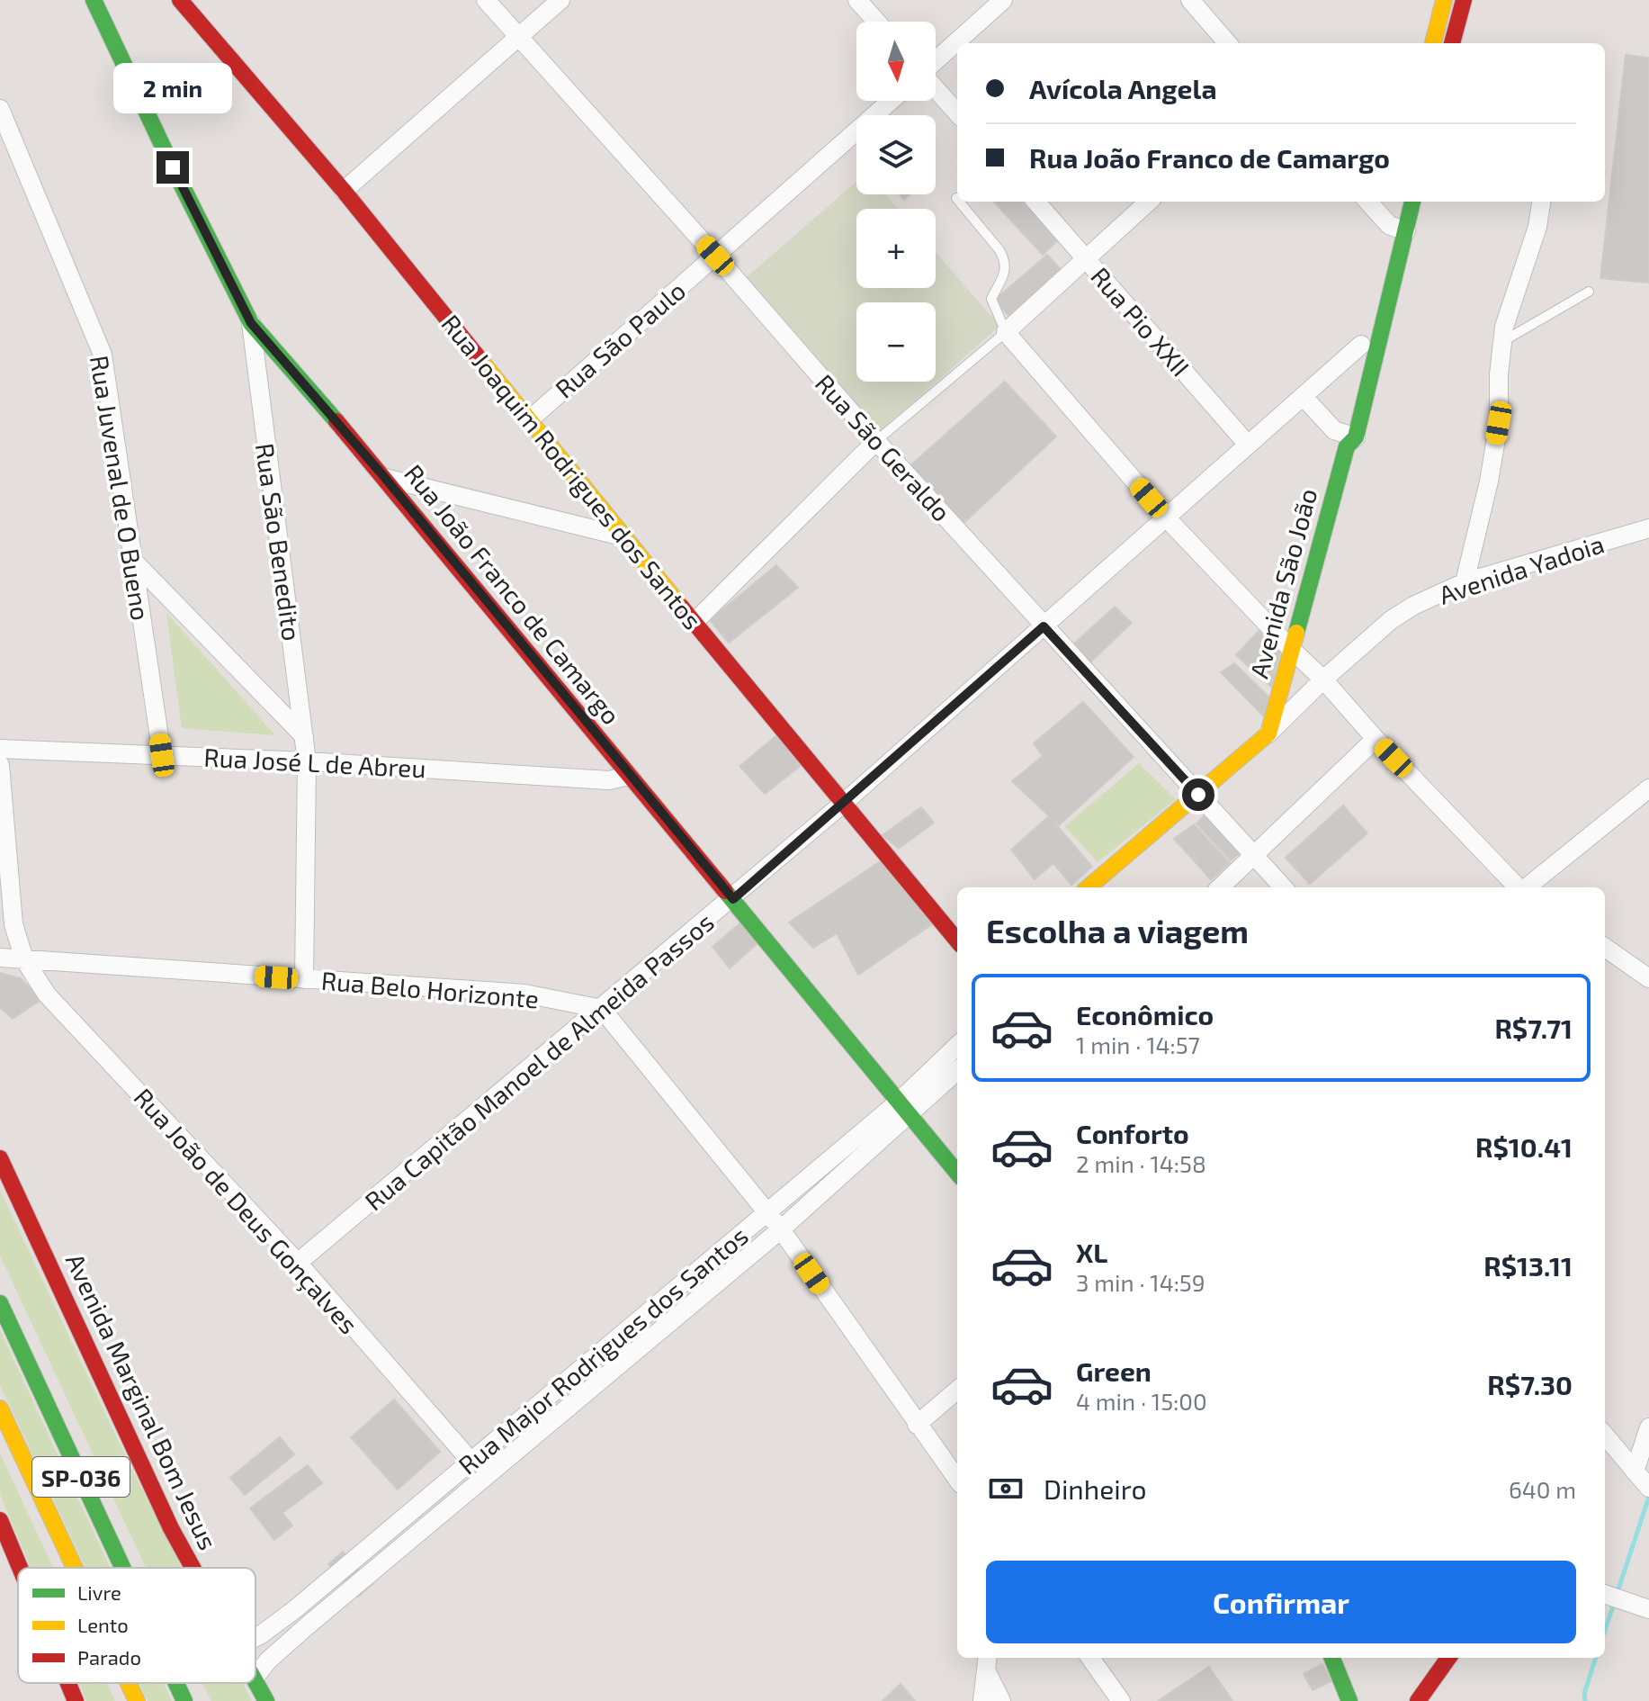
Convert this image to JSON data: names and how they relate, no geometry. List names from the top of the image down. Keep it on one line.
{"streets":{"main road":["Rua Joaquim Rodrigues dos Santos","Avenida São João","Rua João Franco de Camargo","Avenida Marginal Bom Jesus","SP-036"],"street":["Rua Pio XXII","Rua São Paulo","Rua São Geraldo","Rua Juvenal de O Bueno","Rua São Benedito","Avenida Yadoia","Rua José L de Abreu","Rua Belo Horizonte","Rua Capitão Manoel de Almeida Passos","Rua João de Deus Gonçalves","Rua Major Rodrigues dos Santos"]},"crossings":[["Rua Pio XXII","Rua Capitão Manoel de Almeida Passos"],["Rua São Paulo","Rua São Geraldo"],["Rua São Paulo","Rua Joaquim Rodrigues dos Santos"],["Rua São Geraldo","Rua Capitão Manoel de Almeida Passos"],["Rua Joaquim Rodrigues dos Santos","Rua Capitão Manoel de Almeida Passos"],["Rua Juvenal de O Bueno","Rua José L de Abreu"],["Rua São Benedito","Rua João Franco de Camargo"],["Rua São Benedito","Rua José L de Abreu"],["Avenida Yadoia","Avenida São João"],["Avenida São João","Rua Capitão Manoel de Almeida Passos"],["Rua João Franco de Camargo","Rua José L de Abreu"],["Rua João Franco de Camargo","Rua Capitão Manoel de Almeida Passos"],["Rua João Franco de Camargo","Rua Major Rodrigues dos Santos"],["Rua Belo Horizonte","Rua Capitão Manoel de Almeida Passos"],["Rua Belo Horizonte","Rua João de Deus Gonçalves"],["Rua Capitão Manoel de Almeida Passos","Rua João de Deus Gonçalves"],["Rua João de Deus Gonçalves","Rua Major Rodrigues dos Santos"]],"legend":["Livre","Lento","Parado"],"north":"bottom","page":{"map_buttons":["+","−"],"banner":["Avícola Angela","Rua João Franco de Camargo"],"bubble":"2 min","heading":"Escolha a viagem","list":[{"name":"Econômico","note":"1 min · 14:57","value":"R$7.71"},{"name":"Conforto","note":"2 min · 14:58","value":"R$10.41"},{"name":"XL","note":"3 min · 14:59","value":"R$13.11"},{"name":"Green","note":"4 min · 15:00","value":"R$7.30"}],"pay":["Dinheiro","640 m"],"buttons":"Confirmar"}}
